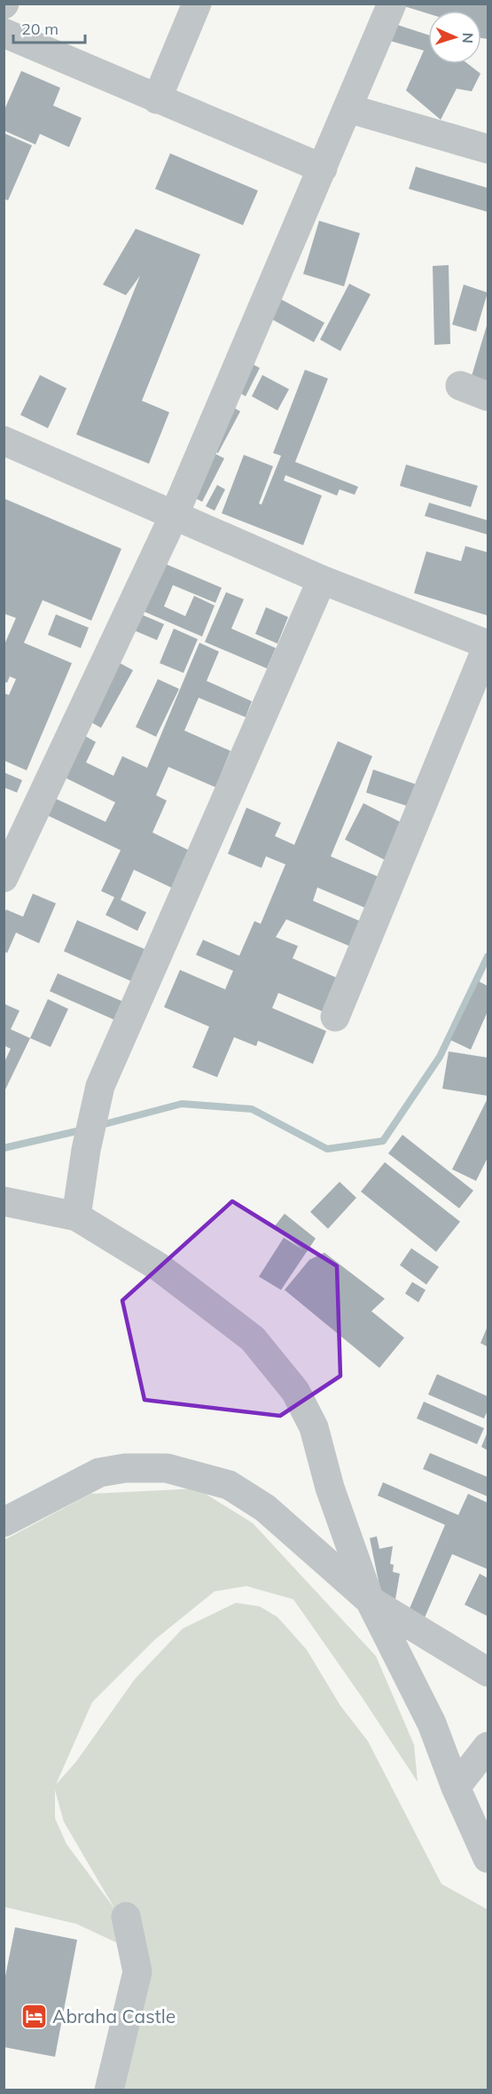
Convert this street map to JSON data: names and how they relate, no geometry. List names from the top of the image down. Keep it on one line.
{"places":{"hotel":["Abraha Castle"]},"scale_bar":"20 m","north":"right"}
